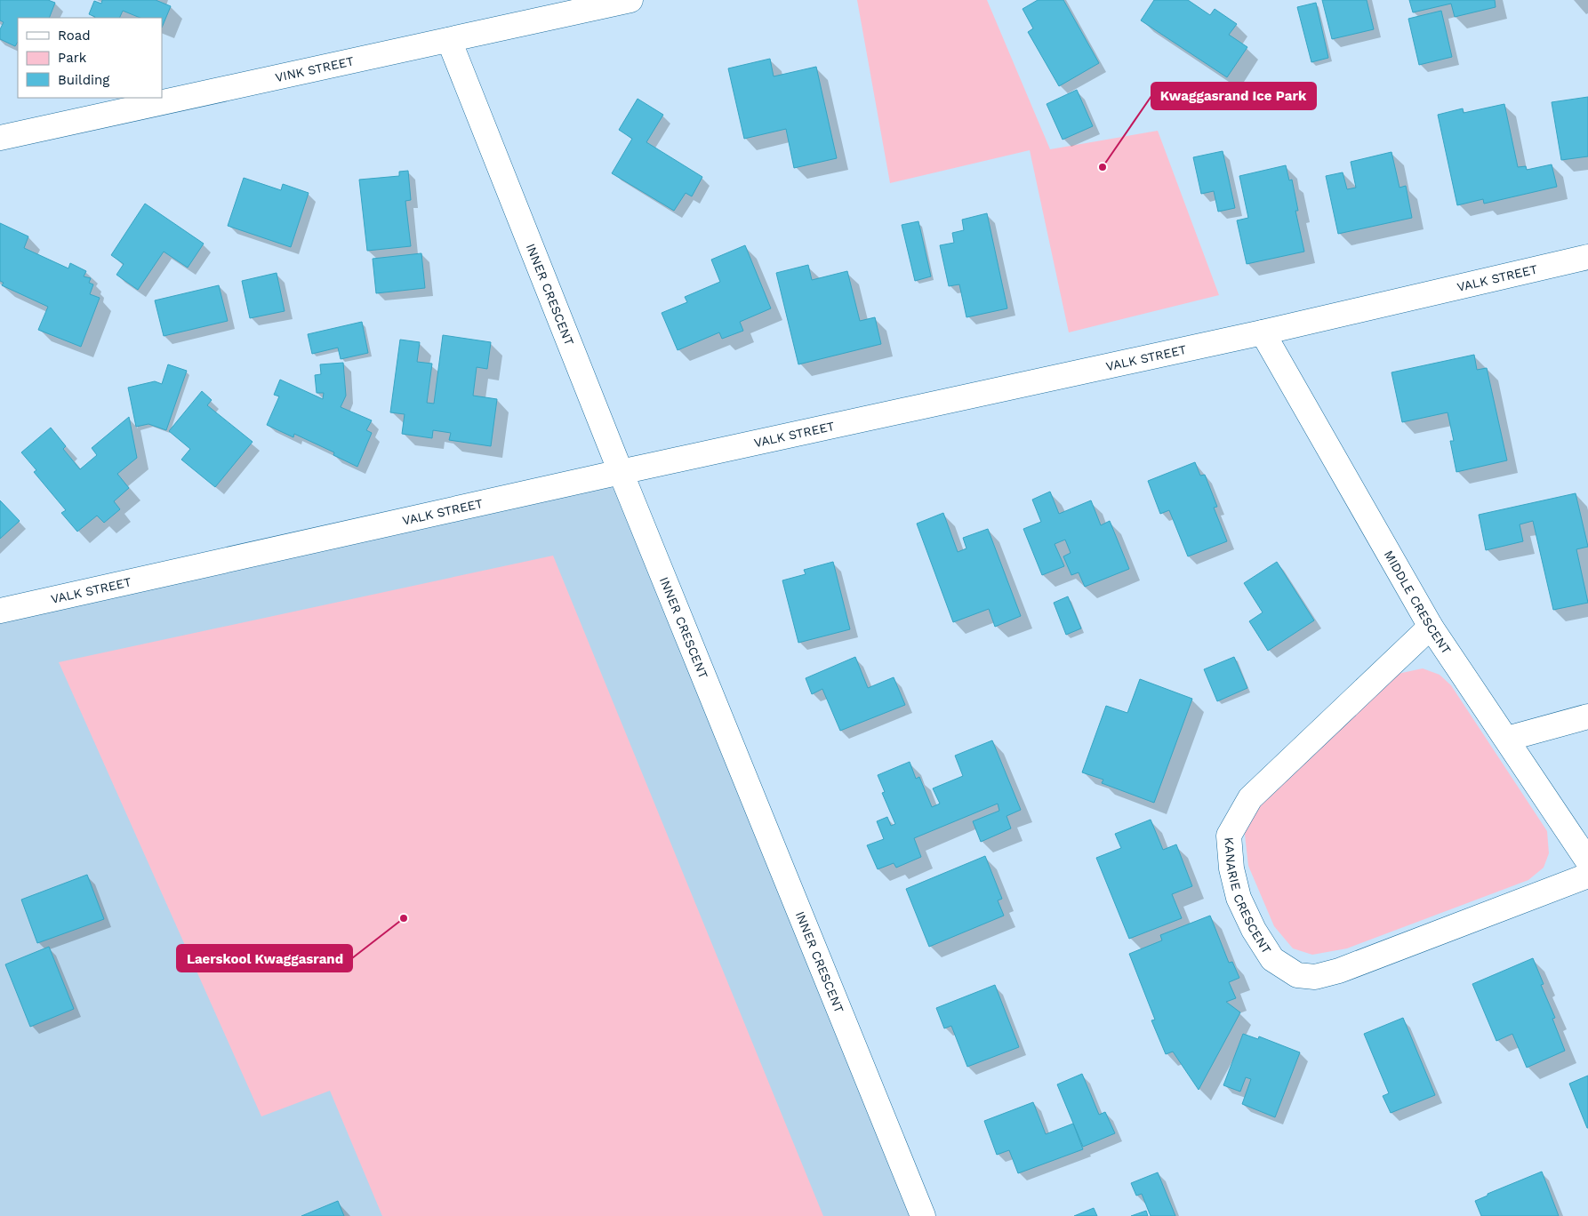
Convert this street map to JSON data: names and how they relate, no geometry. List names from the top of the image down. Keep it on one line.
{"streets":{"street":["VINK STREET","VALK STREET","INNER CRESCENT","MIDDLE CRESCENT","KANARIE CRESCENT"]},"crossings":[["VINK STREET","INNER CRESCENT"],["VALK STREET","INNER CRESCENT"],["VALK STREET","MIDDLE CRESCENT"],["MIDDLE CRESCENT","KANARIE CRESCENT"]],"places":["Kwaggasrand Ice Park","Laerskool Kwaggasrand"],"legend":["Road","Park","Building"]}
